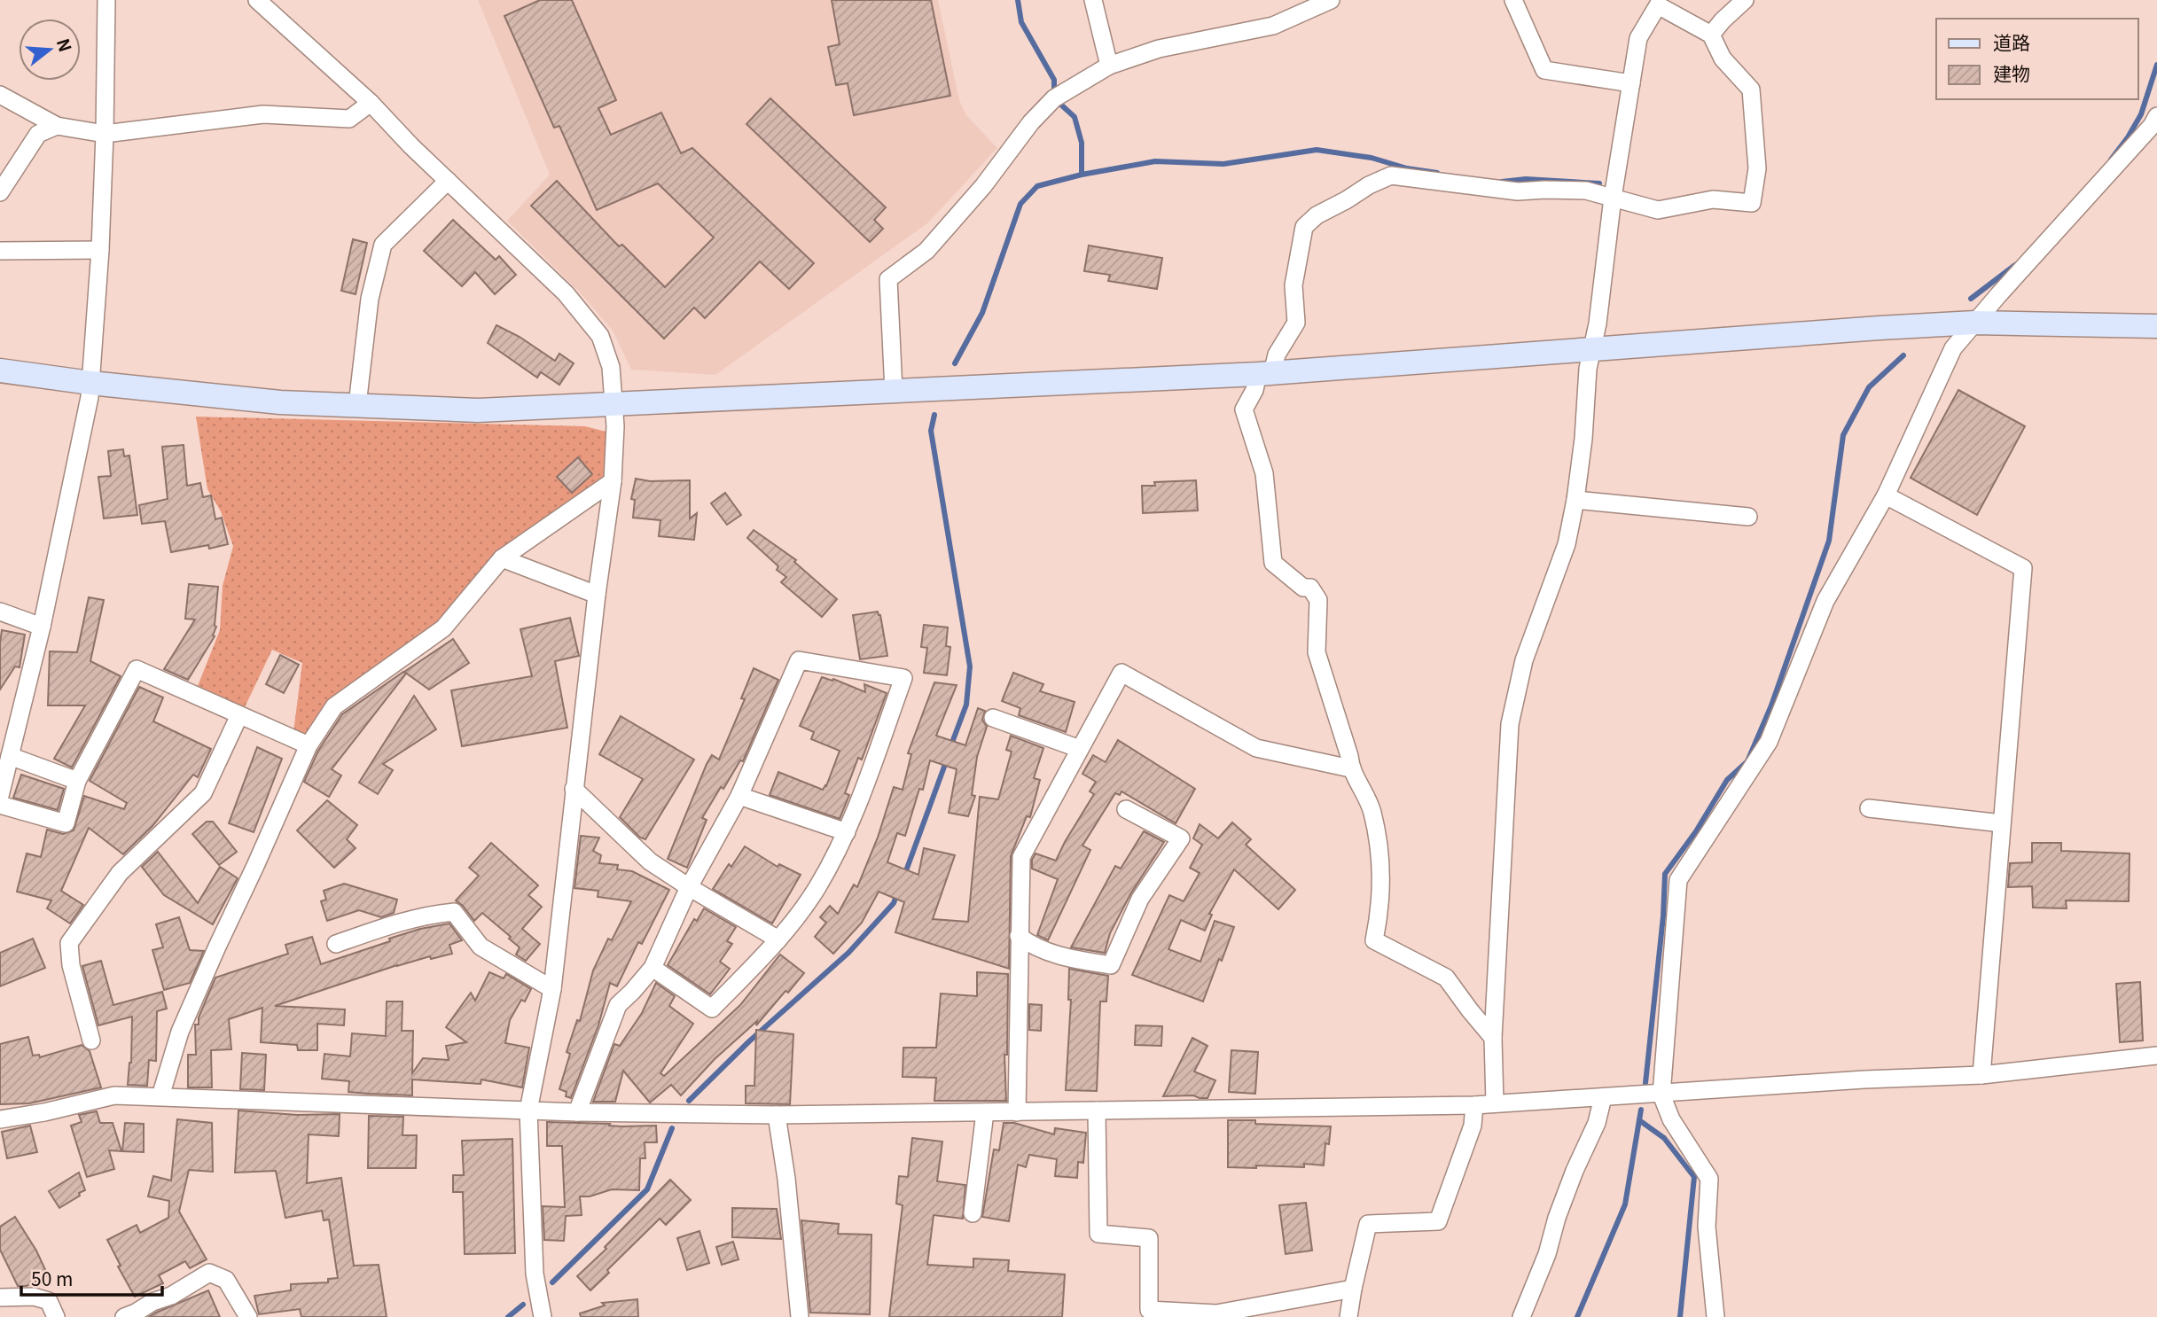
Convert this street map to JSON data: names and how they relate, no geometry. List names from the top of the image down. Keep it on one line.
{"legend":["道路","建物"],"scale_bar":"50 m","north":"right"}
